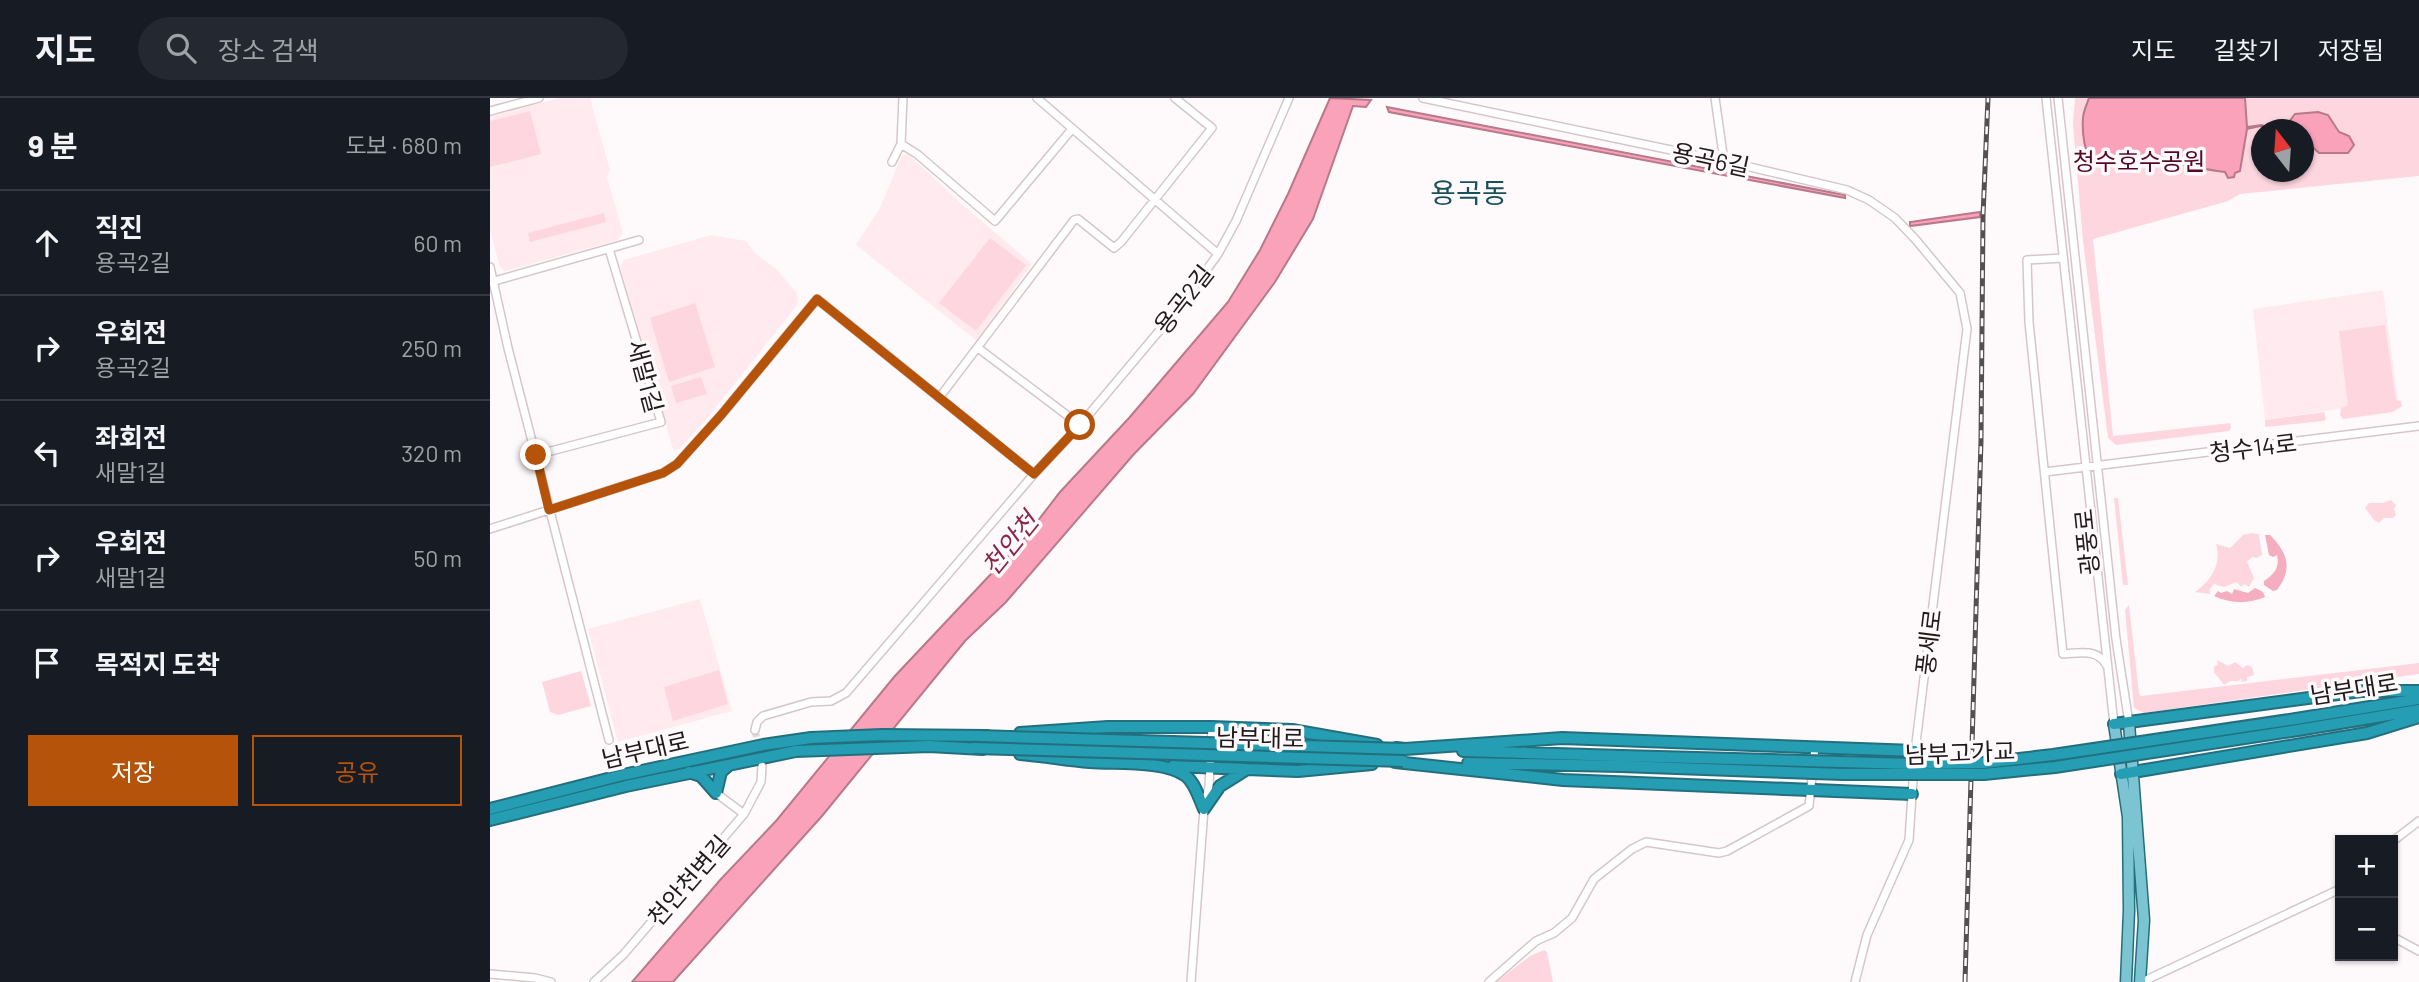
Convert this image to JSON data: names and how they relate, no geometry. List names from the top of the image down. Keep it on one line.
{"streets":{"highway":["남부대로","남부고가교"],"main road":["광풍로"],"street":["용곡6길","용곡2길","새말1길","청수14로","풍세로","천안천변길"]},"crossings":[["용곡6길","풍세로"],["청수14로","광풍로"],["남부대로","남부고가교"]],"districts":["용곡동"],"water":["천안천"],"parks":["청수호수공원"],"north":"top","page":{"header":"지도","search":"장소 검색","nav":["지도","길찾기","저장됨"],"heading":["9 분","도보 · 680 m"],"list":[["직진","용곡2길","60 m"],["우회전","용곡2길","250 m"],["좌회전","새말1길","320 m"],["우회전","새말1길","50 m"],"목적지 도착"],"buttons":["저장","공유"],"map_buttons":["+","−"]}}
